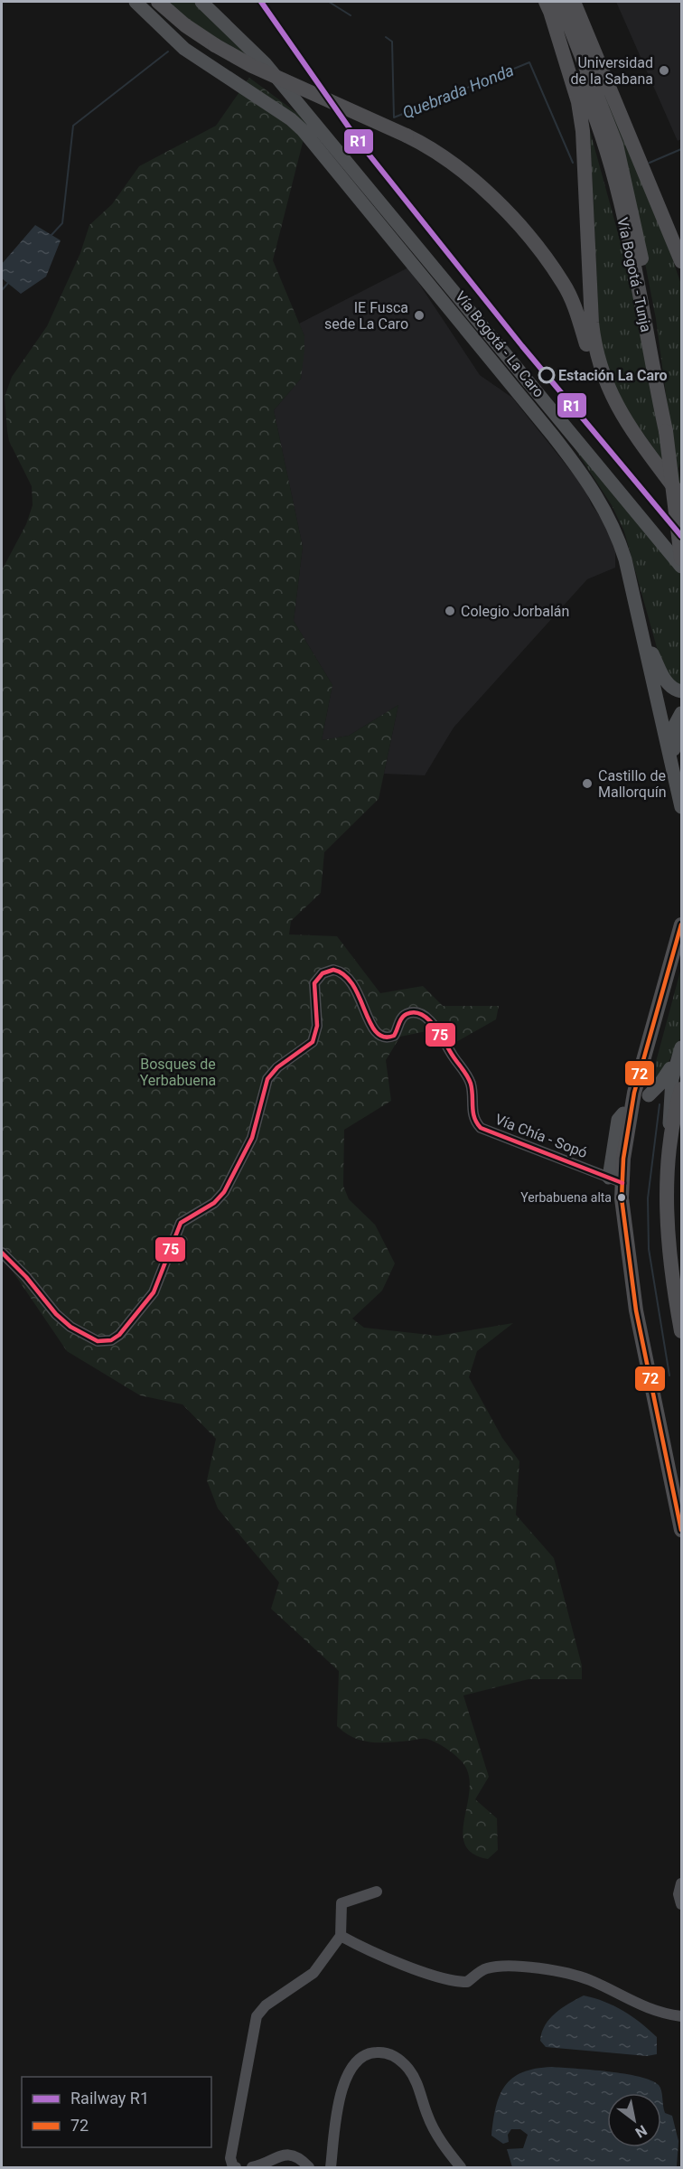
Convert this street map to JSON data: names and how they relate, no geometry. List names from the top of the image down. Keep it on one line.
{"streets":{"highway":["Vía Bogotá - Tunja"],"main road":["Vía Bogotá - La Caro"],"street":["Vía Chía - Sopó"]},"water":["Quebrada Honda"],"parks":["Bosques de Yerbabuena"],"places":["Universidad de la Sabana","IE Fusca sede La Caro","Estación La Caro","Colegio Jorbalán","Castillo de Mallorquín","Yerbabuena alta"],"lines":["rail line R1","transit line 72","transit line 75"],"legend":["Railway R1","72"],"north":"bottom right"}
